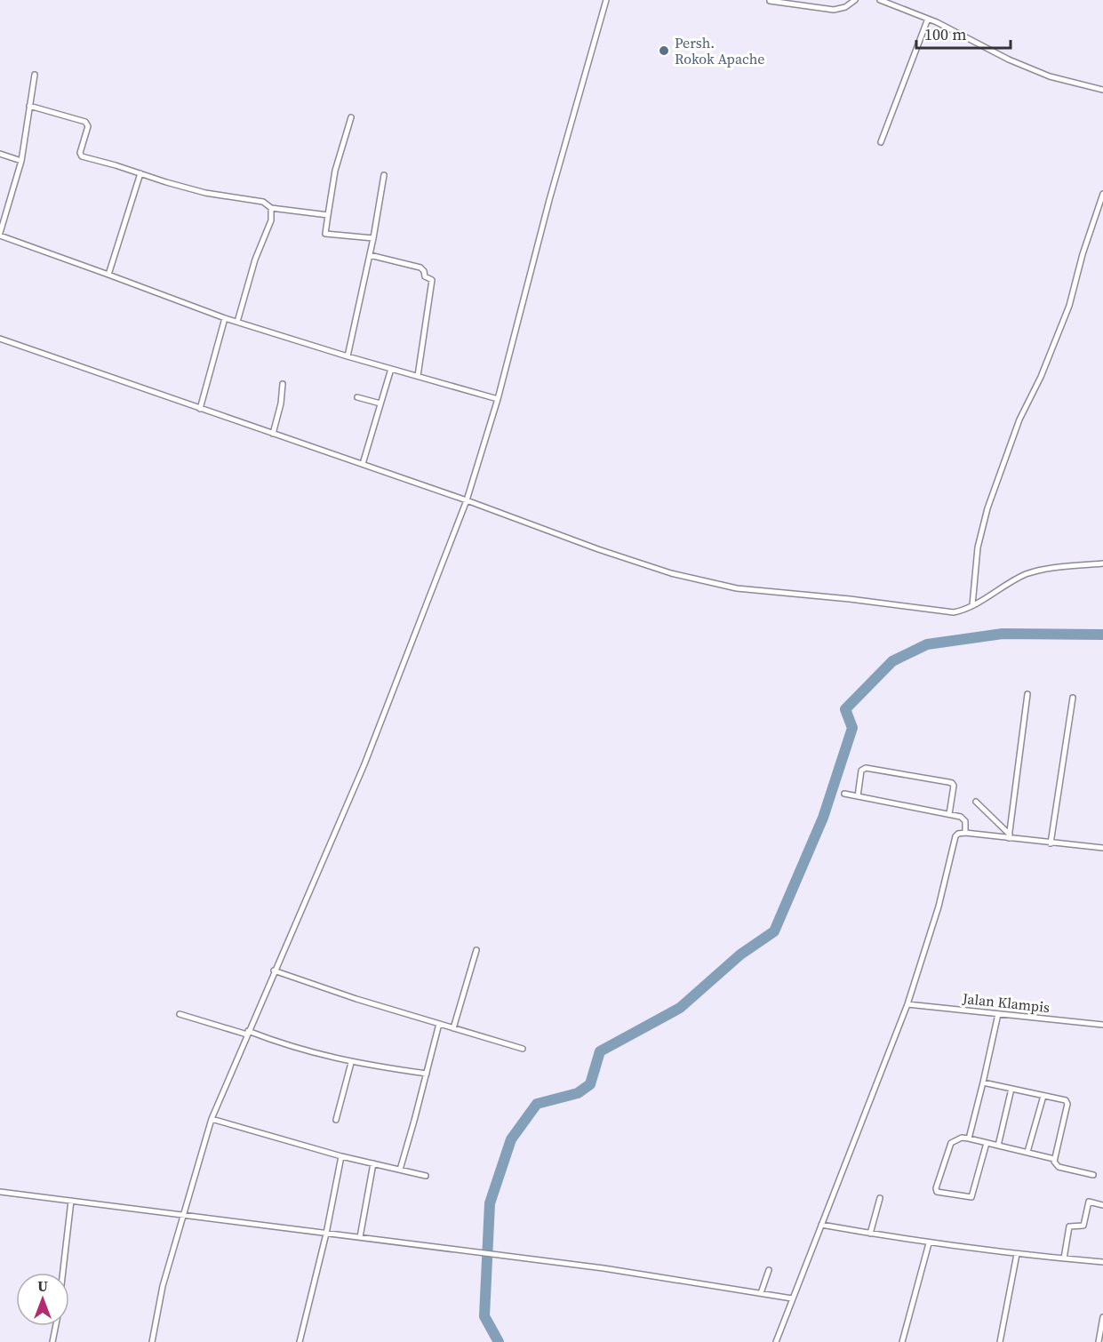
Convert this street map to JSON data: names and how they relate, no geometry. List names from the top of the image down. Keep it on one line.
{"streets":{"street":["Jalan Klampis"]},"places":["Persh. Rokok Apache"],"scale_bar":"100 m","north":"top"}
